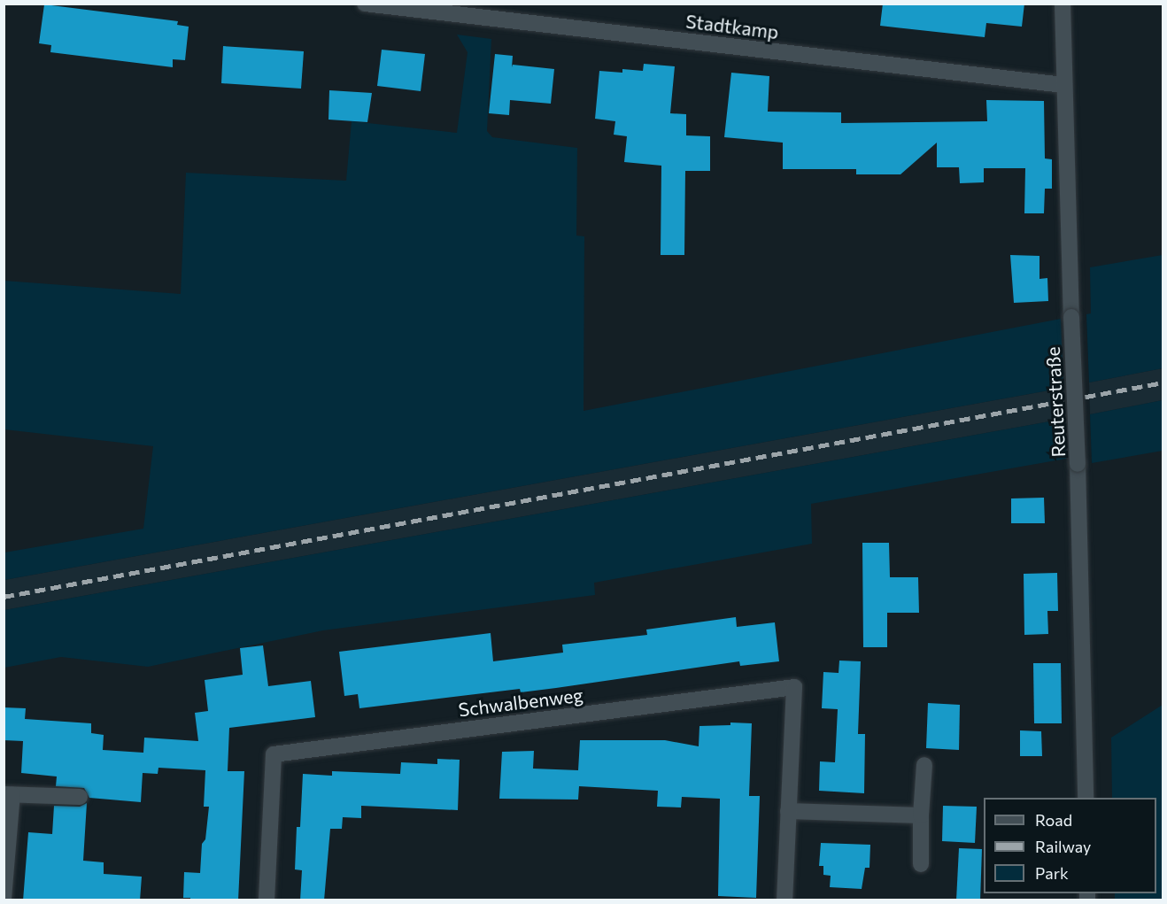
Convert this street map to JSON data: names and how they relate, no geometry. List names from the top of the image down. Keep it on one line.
{"streets":{"street":["Stadtkamp","Reuterstraße","Schwalbenweg"]},"crossings":[["Stadtkamp","Reuterstraße"]],"legend":["Road","Railway","Park"]}
